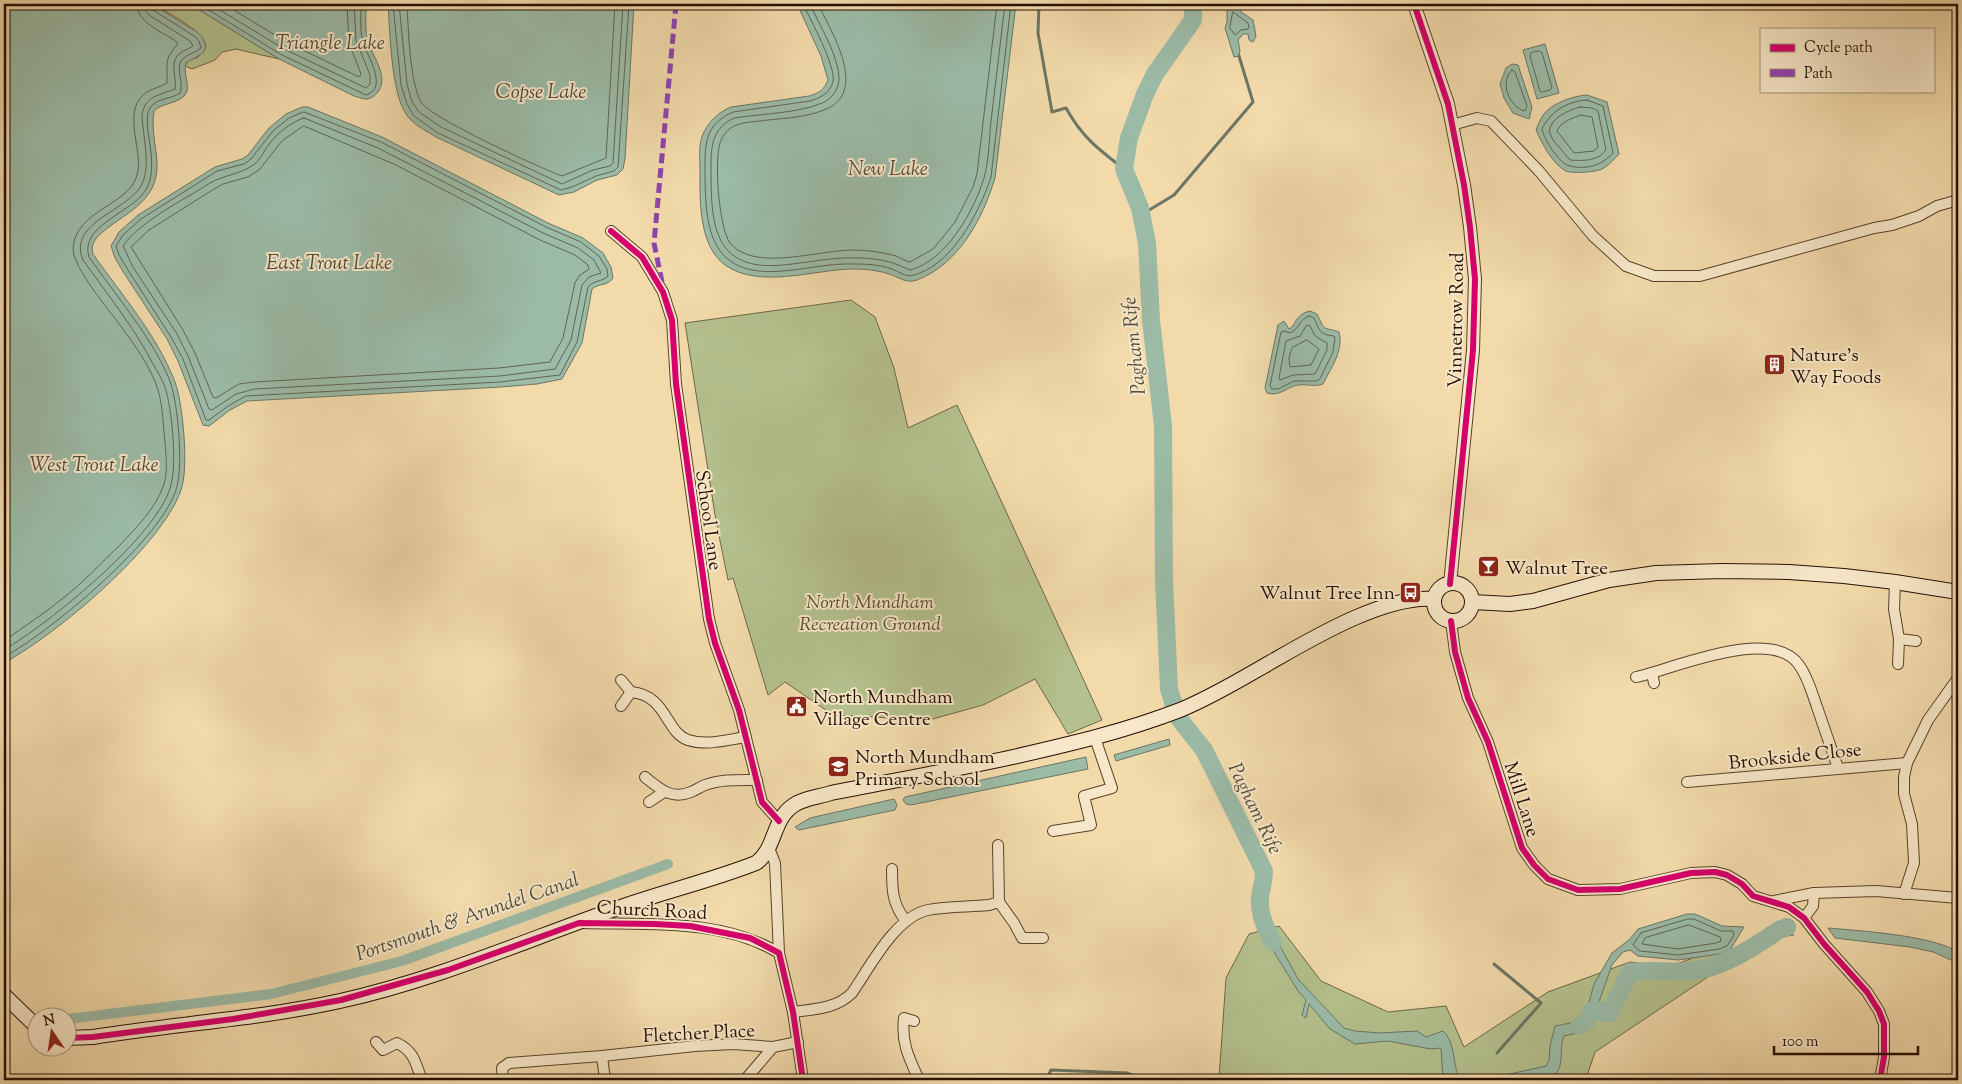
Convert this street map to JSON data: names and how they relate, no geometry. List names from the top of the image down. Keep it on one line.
{"streets":{"street":["Vinnetrow Road","School Lane","Brookside Close","Mill Lane","Church Road","Fletcher Place"]},"crossings":[["Vinnetrow Road","Mill Lane"]],"water":["Triangle Lake","Copse Lake","New Lake","East Trout Lake","Pagham Rife","West Trout Lake","Portsmouth & Arundel Canal"],"parks":["North Mundham Recreation Ground"],"places":{"building":["Nature’s Way Foods"],"bar":["Walnut Tree"],"bus stop":["Walnut Tree Inn"],"public building":["North Mundham Village Centre"],"school or university":["North Mundham Primary School"]},"legend":["Cycle path","Path"],"scale_bar":"100 m","north":"top"}
